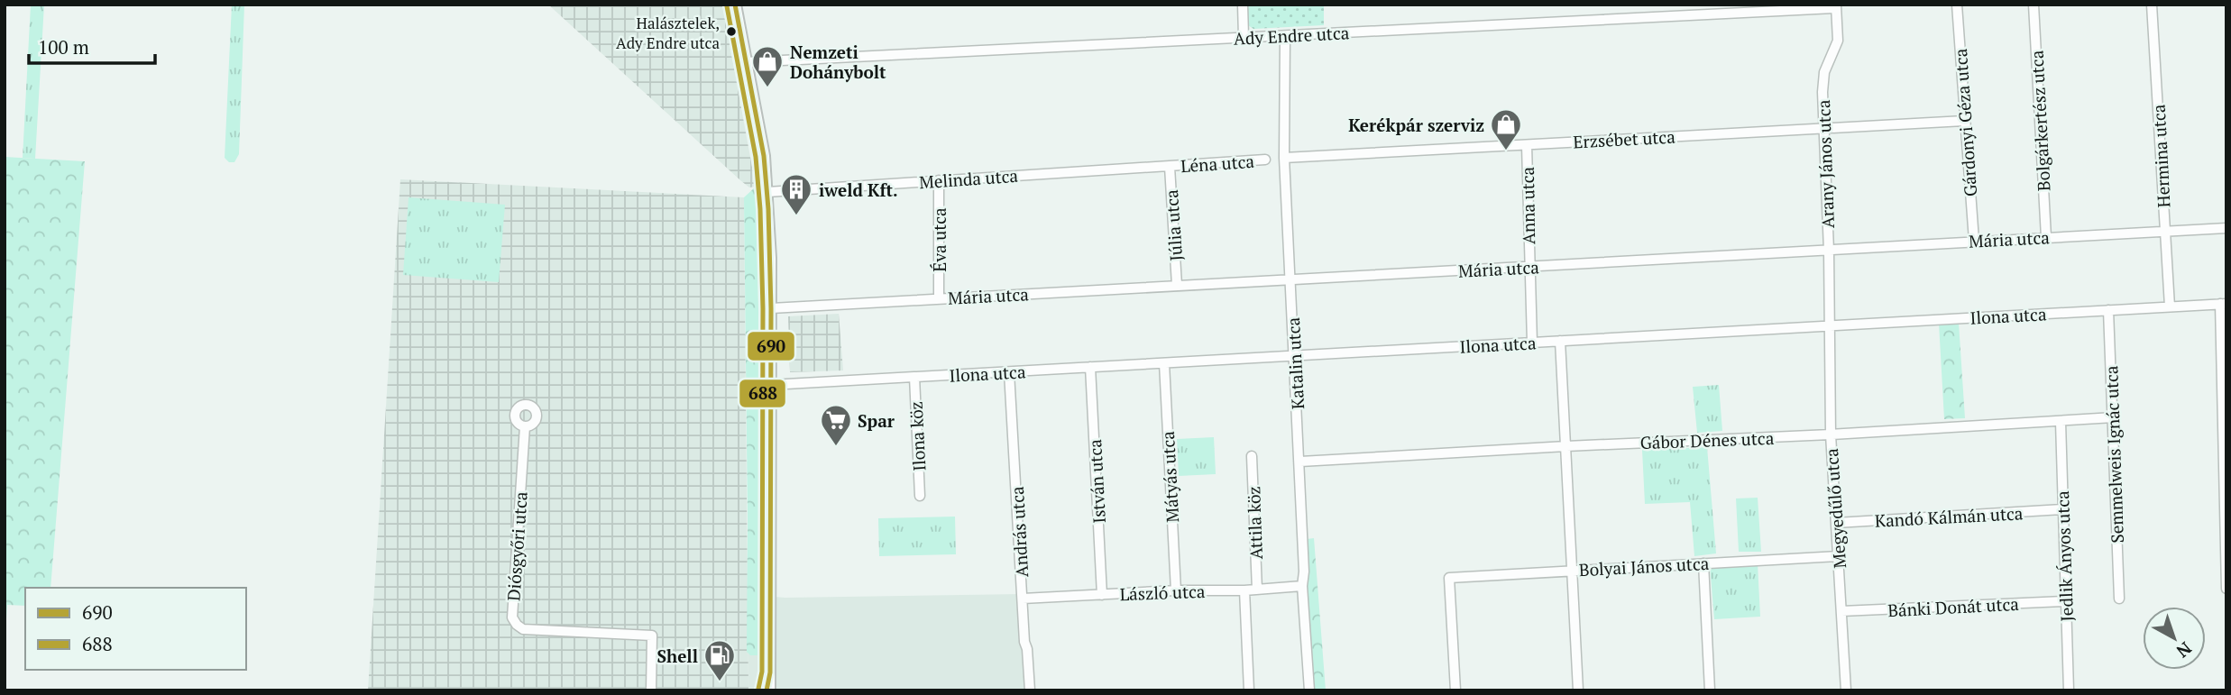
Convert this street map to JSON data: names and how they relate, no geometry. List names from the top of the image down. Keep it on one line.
{"streets":{"street":["Ady Endre utca","Bolgárkertész utca","Gárdonyi Géza utca","Erzsébet utca","Hermina utca","Léna utca","Arany János utca","Melinda utca","Anna utca","Júlia utca","Mária utca","Éva utca","Ilona utca","Katalin utca","Ilona köz","Gábor Dénes utca","Semmelweis Ignác utca","Mátyás utca","István utca","Megyedűlő utca","Kandó Kálmán utca","Attila köz","András utca","Diósgyőri utca","Jedlik Ányos utca","Bolyai János utca","László utca","Bánki Donát utca"]},"crossings":[["Ady Endre utca","Arany János utca"],["Ady Endre utca","Katalin utca"],["Bolgárkertész utca","Mária utca"],["Gárdonyi Géza utca","Erzsébet utca"],["Gárdonyi Géza utca","Mária utca"],["Erzsébet utca","Arany János utca"],["Erzsébet utca","Anna utca"],["Erzsébet utca","Katalin utca"],["Hermina utca","Mária utca"],["Hermina utca","Ilona utca"],["Léna utca","Melinda utca"],["Léna utca","Júlia utca"],["Arany János utca","Mária utca"],["Arany János utca","Ilona utca"],["Arany János utca","Megyedűlő utca"],["Melinda utca","Júlia utca"],["Melinda utca","Éva utca"],["Anna utca","Mária utca"],["Anna utca","Ilona utca"],["Júlia utca","Mária utca"],["Mária utca","Éva utca"],["Mária utca","Katalin utca"],["Ilona utca","Katalin utca"],["Ilona utca","Ilona köz"],["Ilona utca","Semmelweis Ignác utca"],["Ilona utca","Mátyás utca"],["Ilona utca","István utca"],["Ilona utca","Megyedűlő utca"],["Ilona utca","András utca"],["Katalin utca","Gábor Dénes utca"],["Katalin utca","László utca"],["Gábor Dénes utca","Semmelweis Ignác utca"],["Gábor Dénes utca","Megyedűlő utca"],["Gábor Dénes utca","Jedlik Ányos utca"],["Mátyás utca","László utca"],["István utca","László utca"],["Megyedűlő utca","Kandó Kálmán utca"],["Megyedűlő utca","Bolyai János utca"],["Megyedűlő utca","Bánki Donát utca"],["Kandó Kálmán utca","Jedlik Ányos utca"],["Attila köz","László utca"],["András utca","László utca"],["Jedlik Ányos utca","Bánki Donát utca"]],"places":{"other":["Halásztelek, Ady Endre utca"],"shop":["Nemzeti Dohánybolt","Kerékpár szerviz"],"building":["iweld Kft."],"supermarket":["Spar"],"fuel station":["Shell"]},"lines":["transit line 690","transit line 688"],"legend":["690","688"],"scale_bar":"100 m","north":"bottom right"}
